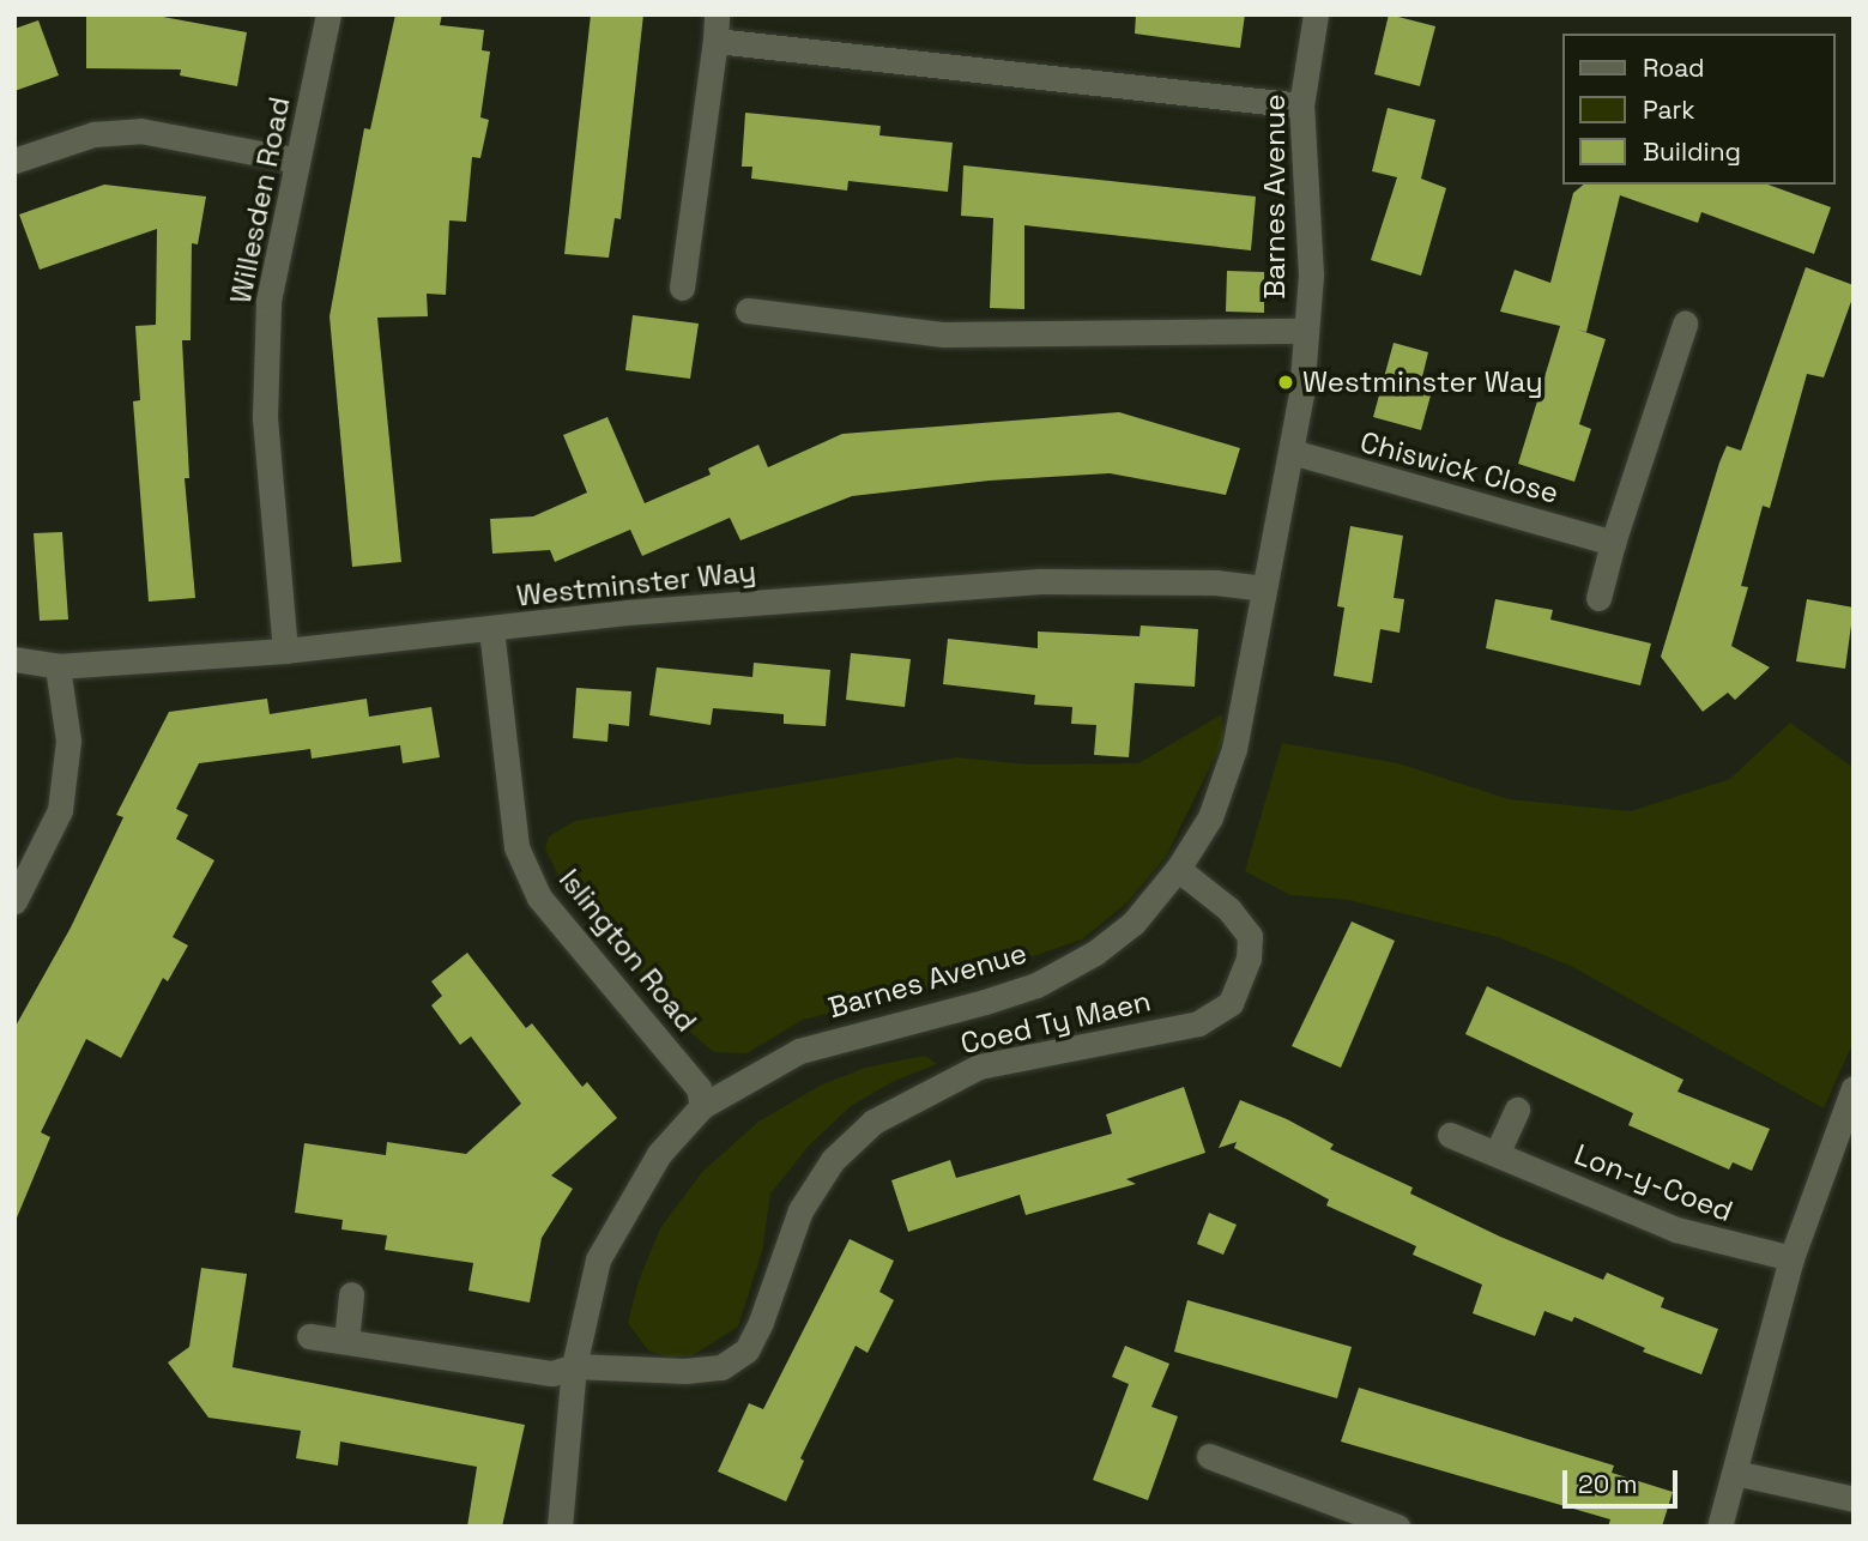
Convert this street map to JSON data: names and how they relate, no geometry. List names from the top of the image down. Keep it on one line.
{"streets":{"street":["Barnes Avenue","Willesden Road","Chiswick Close","Westminster Way","Islington Road","Coed Ty Maen","Lon-y-Coed"]},"crossings":[["Barnes Avenue","Chiswick Close"],["Barnes Avenue","Westminster Way"],["Barnes Avenue","Islington Road"],["Barnes Avenue","Coed Ty Maen"],["Willesden Road","Westminster Way"],["Westminster Way","Islington Road"]],"places":["Westminster Way"],"legend":["Road","Park","Building"],"scale_bar":"20 m"}
